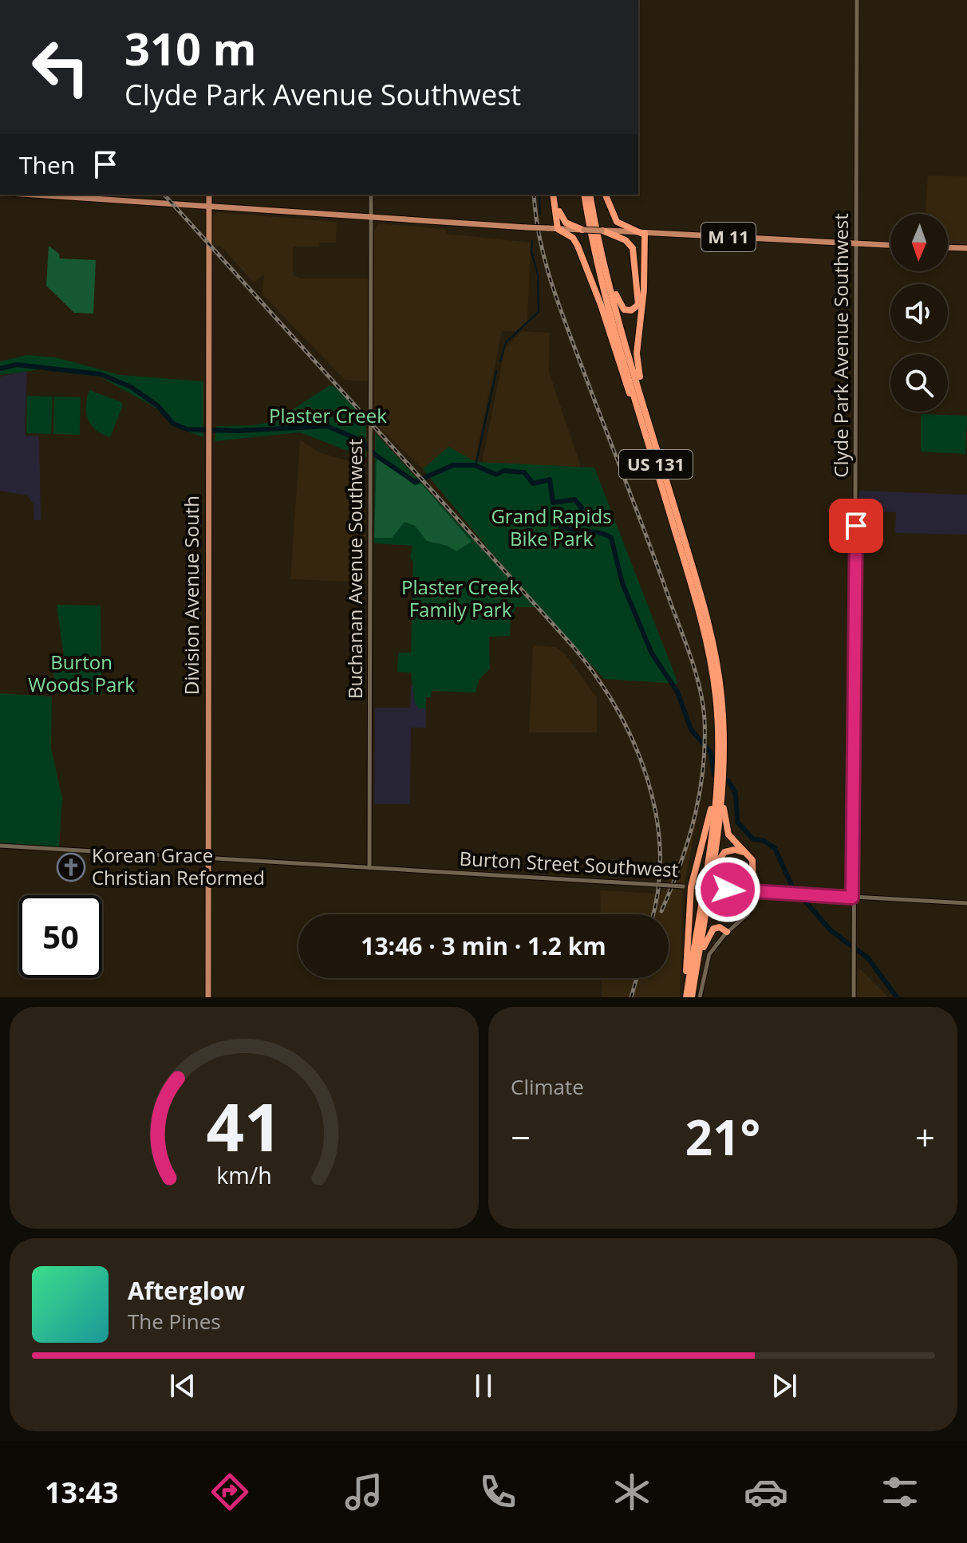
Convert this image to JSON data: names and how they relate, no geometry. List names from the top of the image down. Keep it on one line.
{"streets":{"highway":["US 131"],"main road":["M 11","Clyde Park Avenue Southwest","Buchanan Avenue Southwest","Division Avenue South","Burton Street Southwest"]},"crossings":[["M 11","Clyde Park Avenue Southwest"],["M 11","Buchanan Avenue Southwest"],["M 11","Division Avenue South"],["Clyde Park Avenue Southwest","Burton Street Southwest"],["Buchanan Avenue Southwest","Burton Street Southwest"],["Division Avenue South","Burton Street Southwest"]],"parks":["Plaster Creek","Grand Rapids Bike Park","Plaster Creek Family Park","Burton Woods Park"],"places":{"church":["Korean Grace Christian Reformed"]},"north":"bottom","page":{"turn":["310 m","Clyde Park Avenue Southwest"],"then":"Then","limit":"50","trip":"13:46 · 3 min · 1.2 km","tile":"Climate","heat":["−","21°","+"],"song":["Afterglow","The Pines"],"tabs":"13:43","gauge":["41","km/h"]}}
